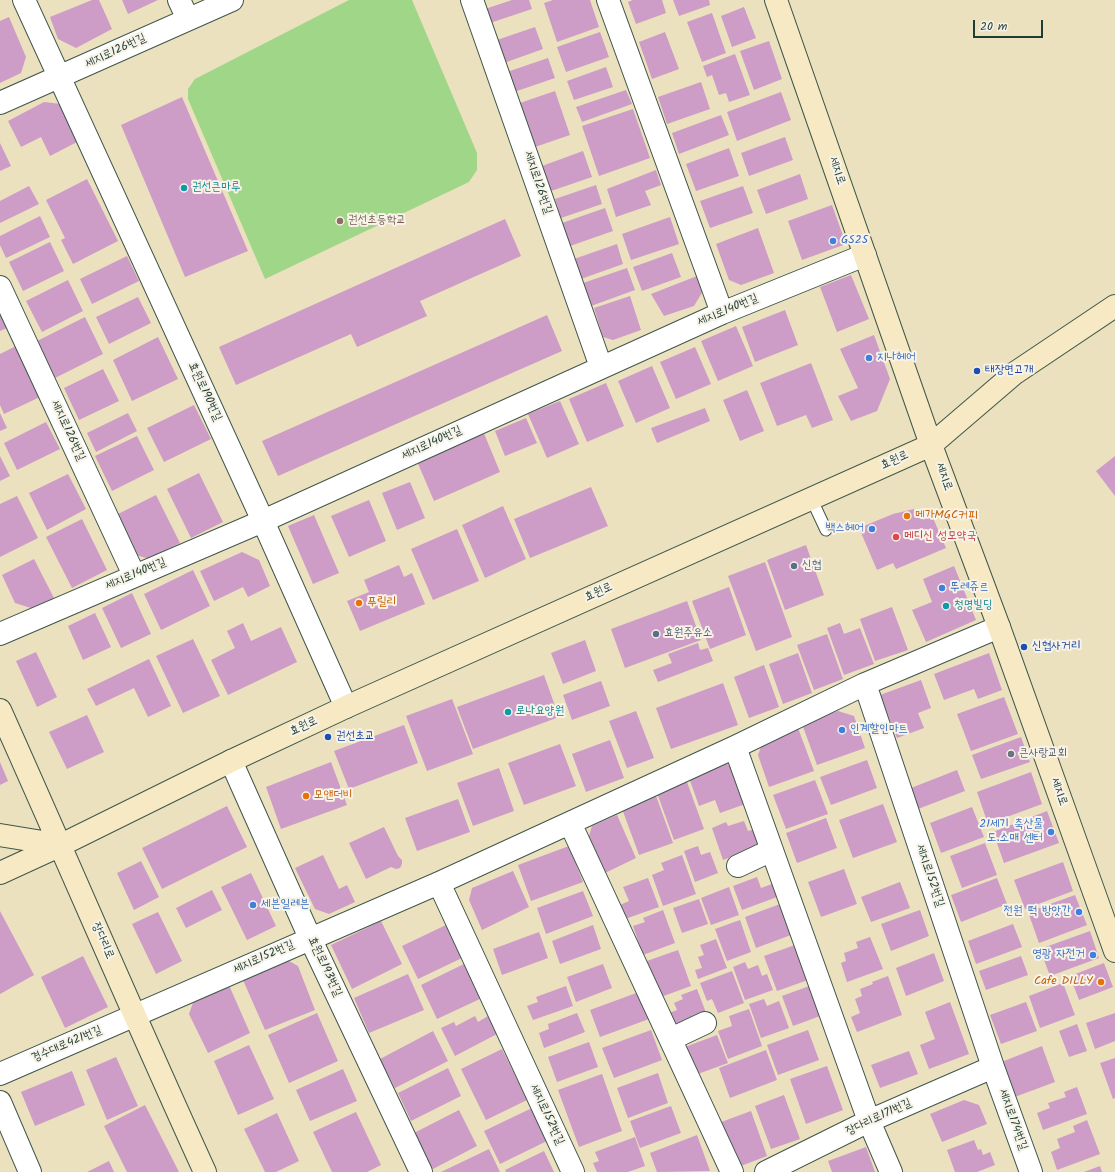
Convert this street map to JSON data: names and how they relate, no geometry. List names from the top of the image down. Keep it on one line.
{"streets":{"street":["세지로126번길","세지로","세지로140번길","효원로190번길","효원로","세지로152번길","장다리로","효원로193번길","경수대로421번길","장다리로171번길","세지로174번길"]},"crossings":[["세지로126번길","세지로140번길"],["세지로126번길","효원로190번길"],["세지로","세지로140번길"],["세지로","효원로"],["세지로","세지로152번길"],["세지로140번길","효원로190번길"],["효원로190번길","효원로"],["효원로","장다리로"],["효원로","효원로193번길"],["세지로152번길","장다리로"],["세지로152번길","효원로193번길"],["세지로152번길","경수대로421번길"],["세지로152번길","장다리로171번길"],["세지로152번길","세지로174번길"],["장다리로","경수대로421번길"],["장다리로171번길","세지로174번길"]],"places":["권선큰마루","권선초등학교","GS25","지나헤어","태장면고개","메가MGC커피","백스헤어","메디신 성모약국","신협","뚜레쥬르","푸릴리","청명빌딩","효원주유소","신협사거리","로나요양원","인계할인마트","권선초교","큰사랑교회","모앤더비","21세기 축산물 도.소매 센터","세븐일레븐","전원 떡 방앗간","영광 자전거","Cafe DILLY"],"scale_bar":"20 m"}
